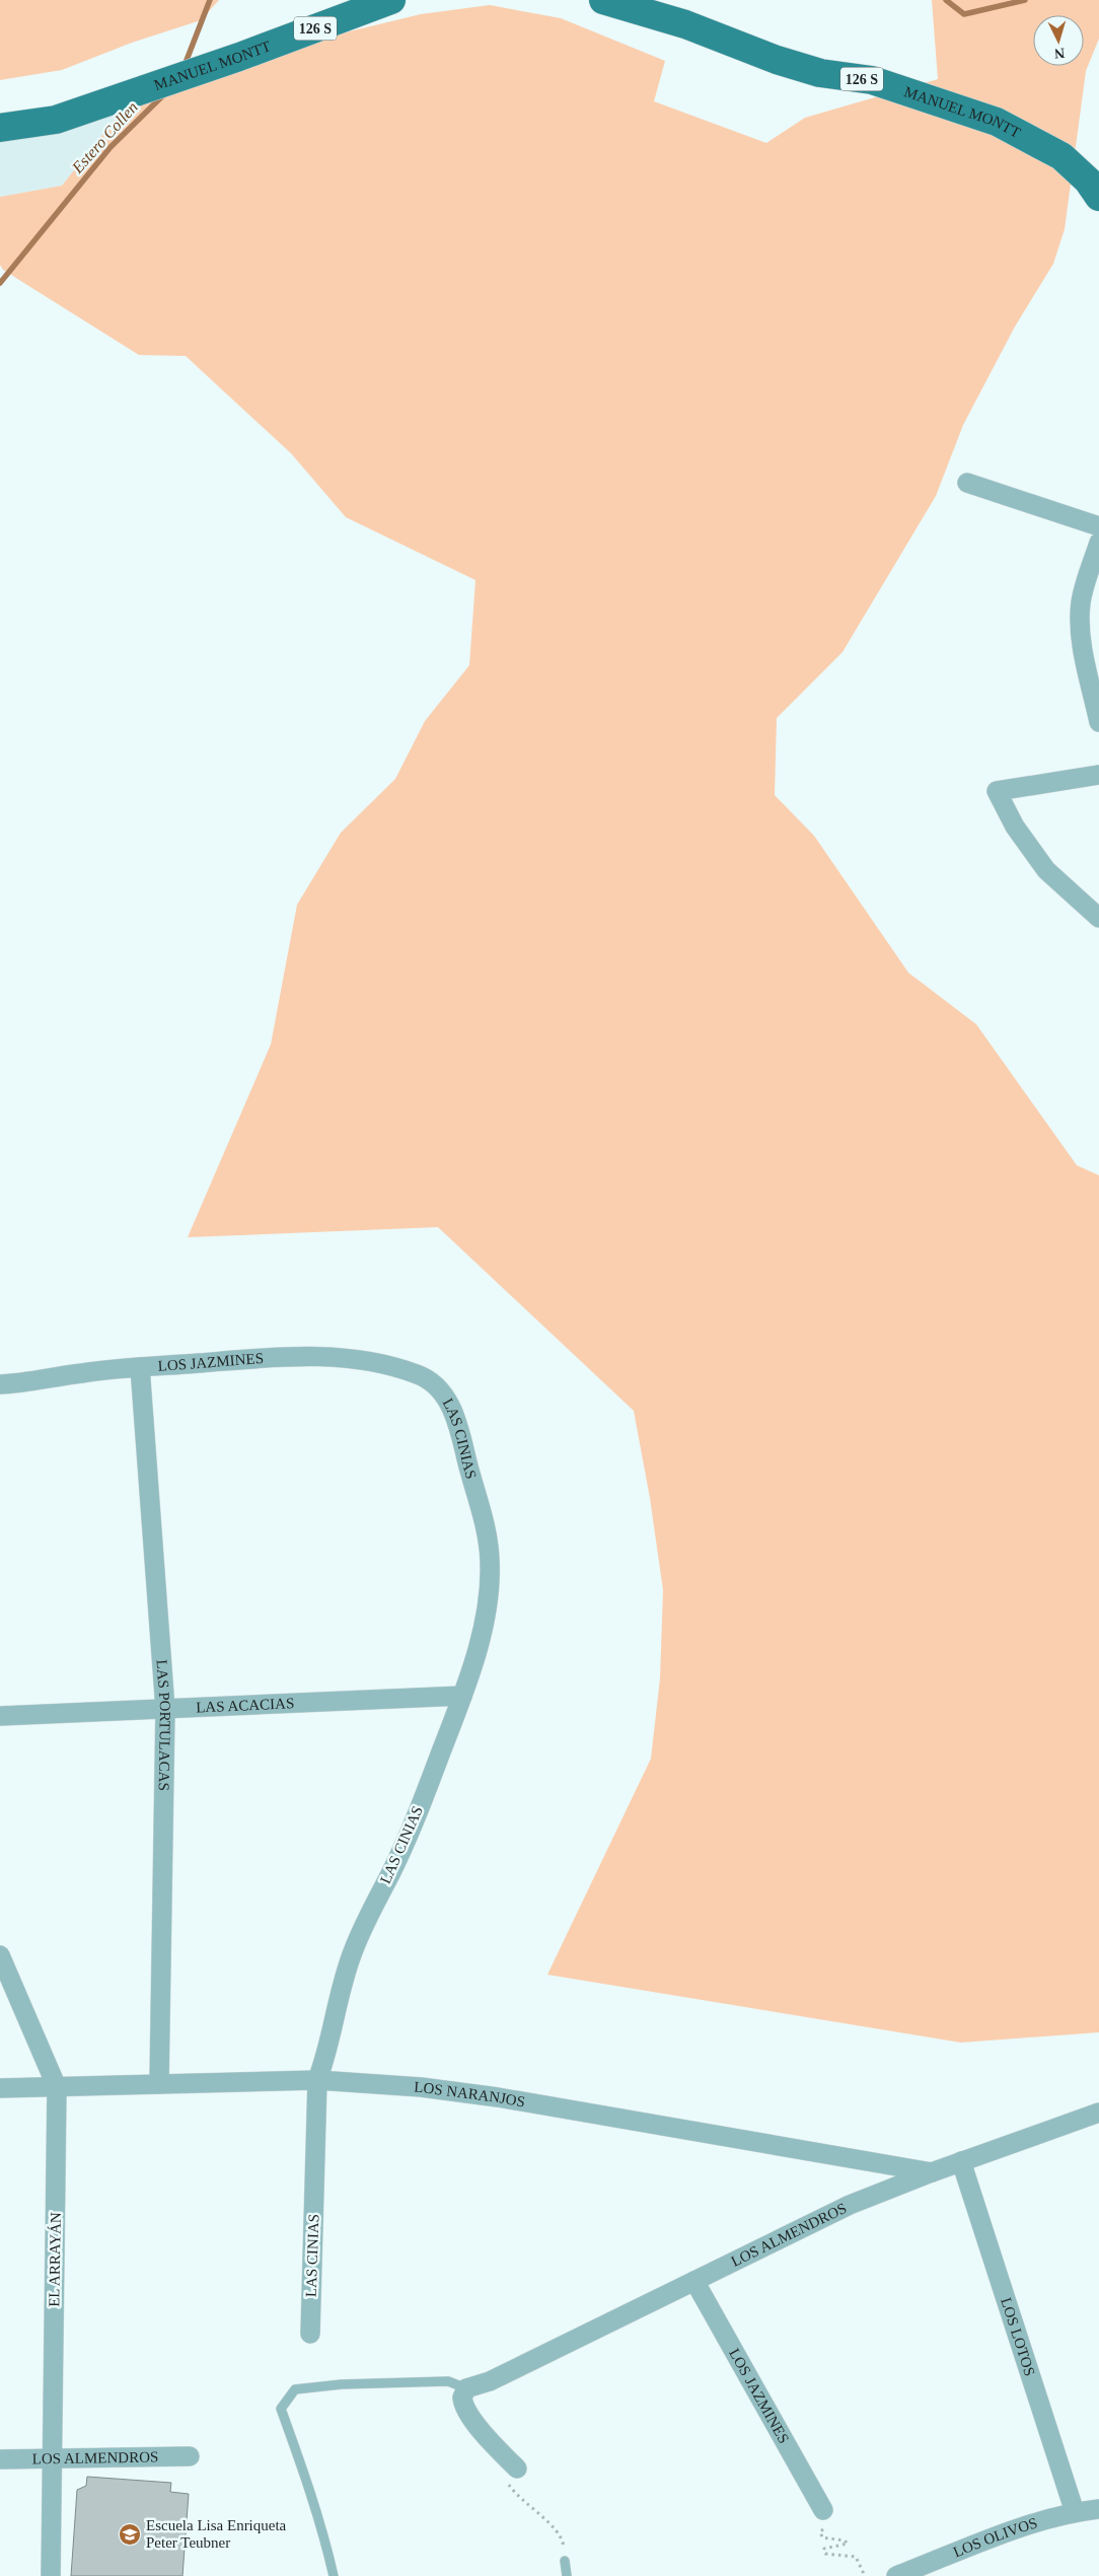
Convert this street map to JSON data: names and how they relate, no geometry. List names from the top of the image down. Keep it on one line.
{"streets":{"main road":["126 S","MANUEL MONTT"],"street":["LOS JAZMINES","LAS CINIAS","LAS ACACIAS","LAS PORTULACAS","LOS NARANJOS","LOS ALMENDROS","EL ARRAYÁN","LOS LOTOS","LOS OLIVOS"]},"crossings":[["LOS JAZMINES","LAS CINIAS"],["LOS JAZMINES","LAS PORTULACAS"],["LOS JAZMINES","LOS ALMENDROS"],["LAS CINIAS","LAS ACACIAS"],["LAS CINIAS","LOS NARANJOS"],["LAS ACACIAS","LAS PORTULACAS"],["LAS PORTULACAS","LOS NARANJOS"],["LOS NARANJOS","LOS ALMENDROS"],["LOS NARANJOS","EL ARRAYÁN"],["LOS ALMENDROS","EL ARRAYÁN"],["LOS ALMENDROS","LOS LOTOS"],["LOS LOTOS","LOS OLIVOS"]],"water":["Estero Collen"],"places":{"school or university":["Escuela Lisa Enriqueta Peter Teubner"]},"north":"bottom"}
